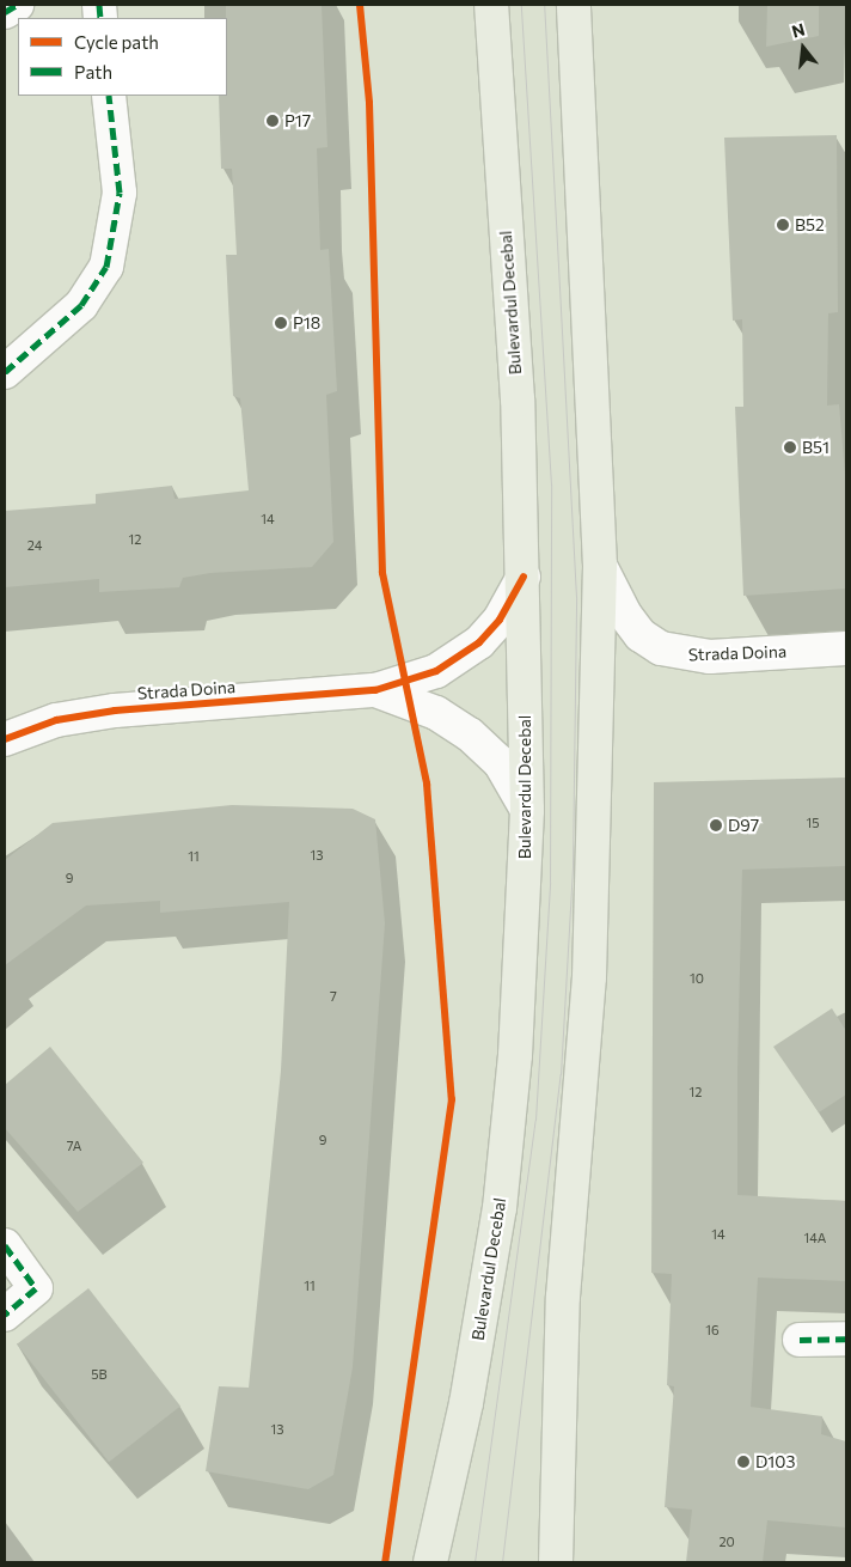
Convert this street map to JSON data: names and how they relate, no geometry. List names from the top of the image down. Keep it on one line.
{"streets":{"main road":["Bulevardul Decebal"],"street":["Strada Doina"]},"places":["P17","B52","P18","B51","D97","D103"],"house_numbers":["14","12","24","15","13","11","9","10","7","12","9","7A","14","14A","11","16","5B","13","20"],"legend":["Cycle path","Path"],"north":"top"}
